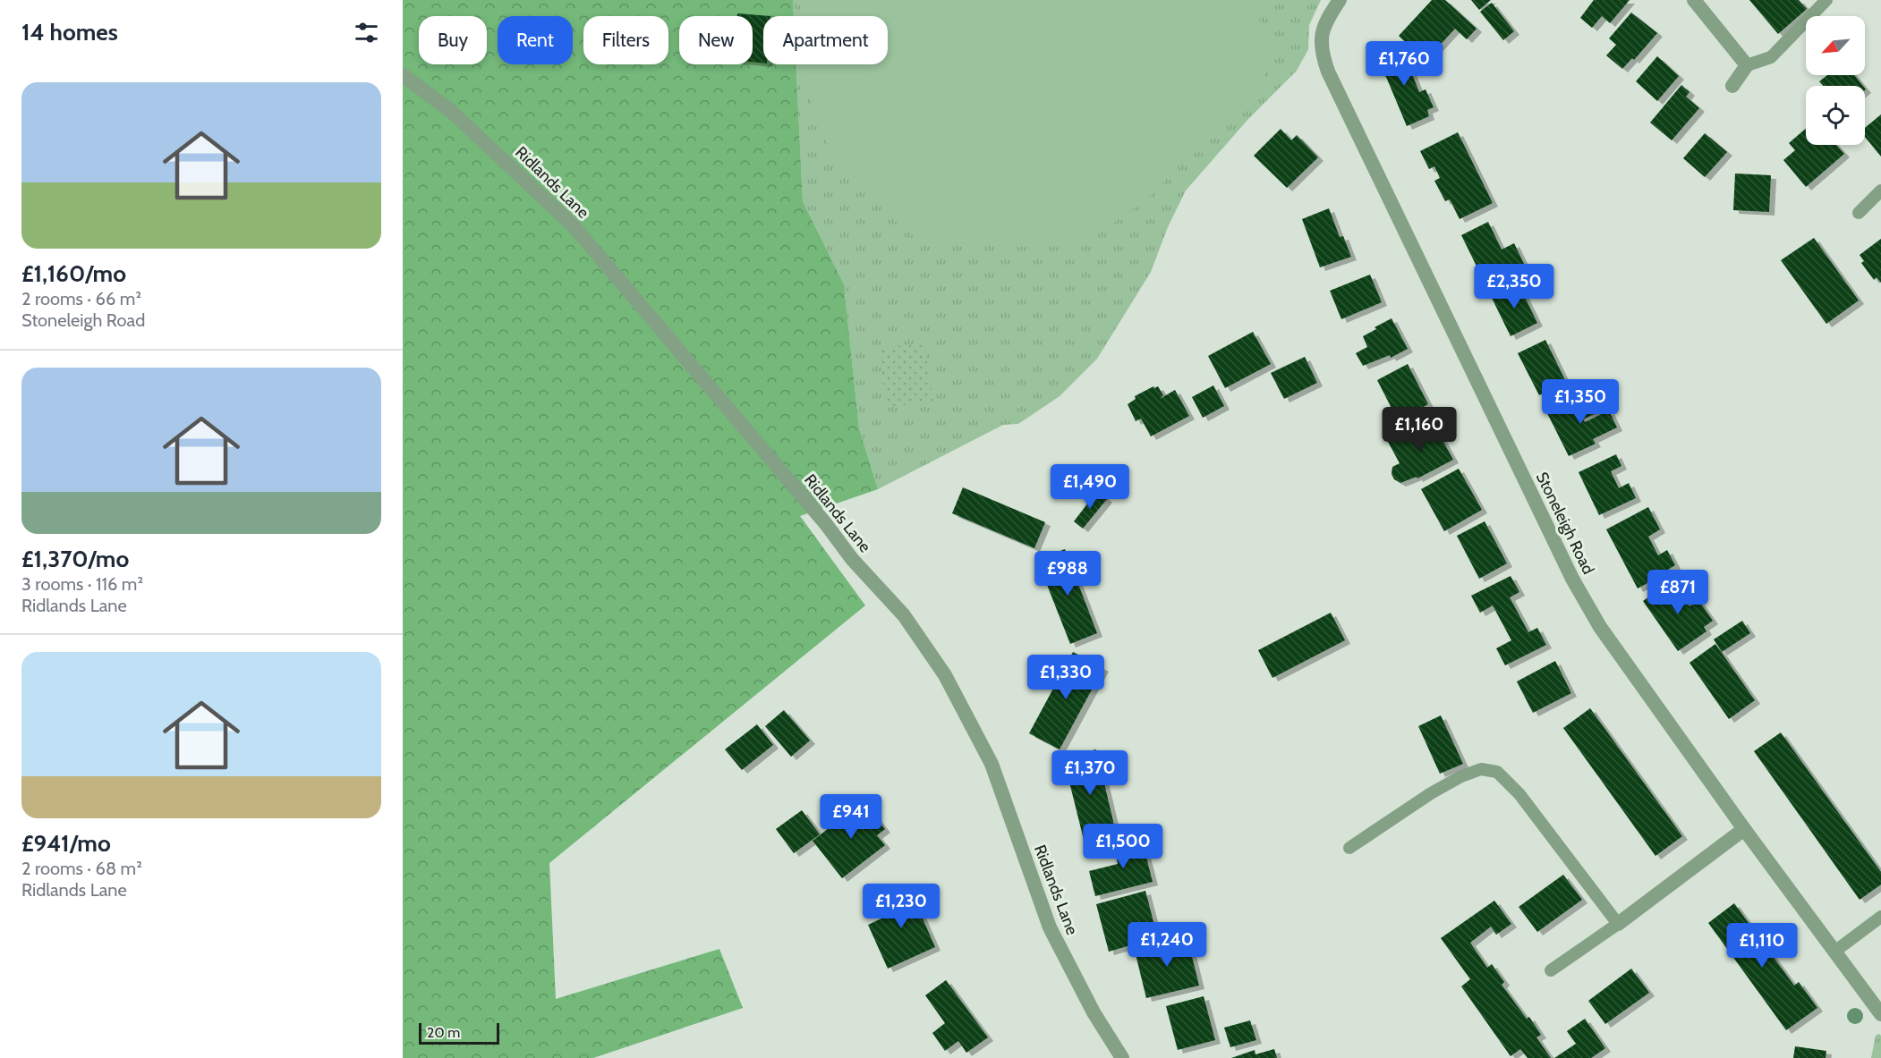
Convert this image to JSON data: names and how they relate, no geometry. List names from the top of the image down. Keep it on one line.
{"streets":{"street":["Ridlands Lane","Stoneleigh Road"]},"scale_bar":"20 m","north":"bottom left","page":{"heading":"14 homes","chip":["Buy","Rent","Filters","New","Apartment"],"price":["£1,760","£2,350","£1,350","£1,160","£1,490","£988","£871","£1,330","£1,370","£941","£1,500","£1,230","£1,240","£1,110"],"list":[{"name":"£1,160/mo","note":"2 rooms · 66 m² · Stoneleigh Road"},{"name":"£1,370/mo","note":"3 rooms · 116 m² · Ridlands Lane"},{"name":"£941/mo","note":"2 rooms · 68 m² · Ridlands Lane"}],"scale":"20 m"}}
